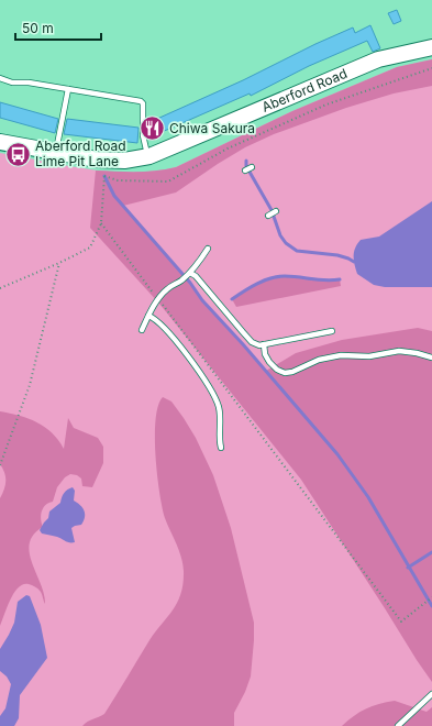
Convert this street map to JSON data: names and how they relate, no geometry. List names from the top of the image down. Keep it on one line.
{"streets":{"main road":["Aberford Road"]},"places":{"restaurant":["Chiwa Sakura"],"bus stop":["Aberford Road Lime Pit Lane"]},"scale_bar":"50 m"}
